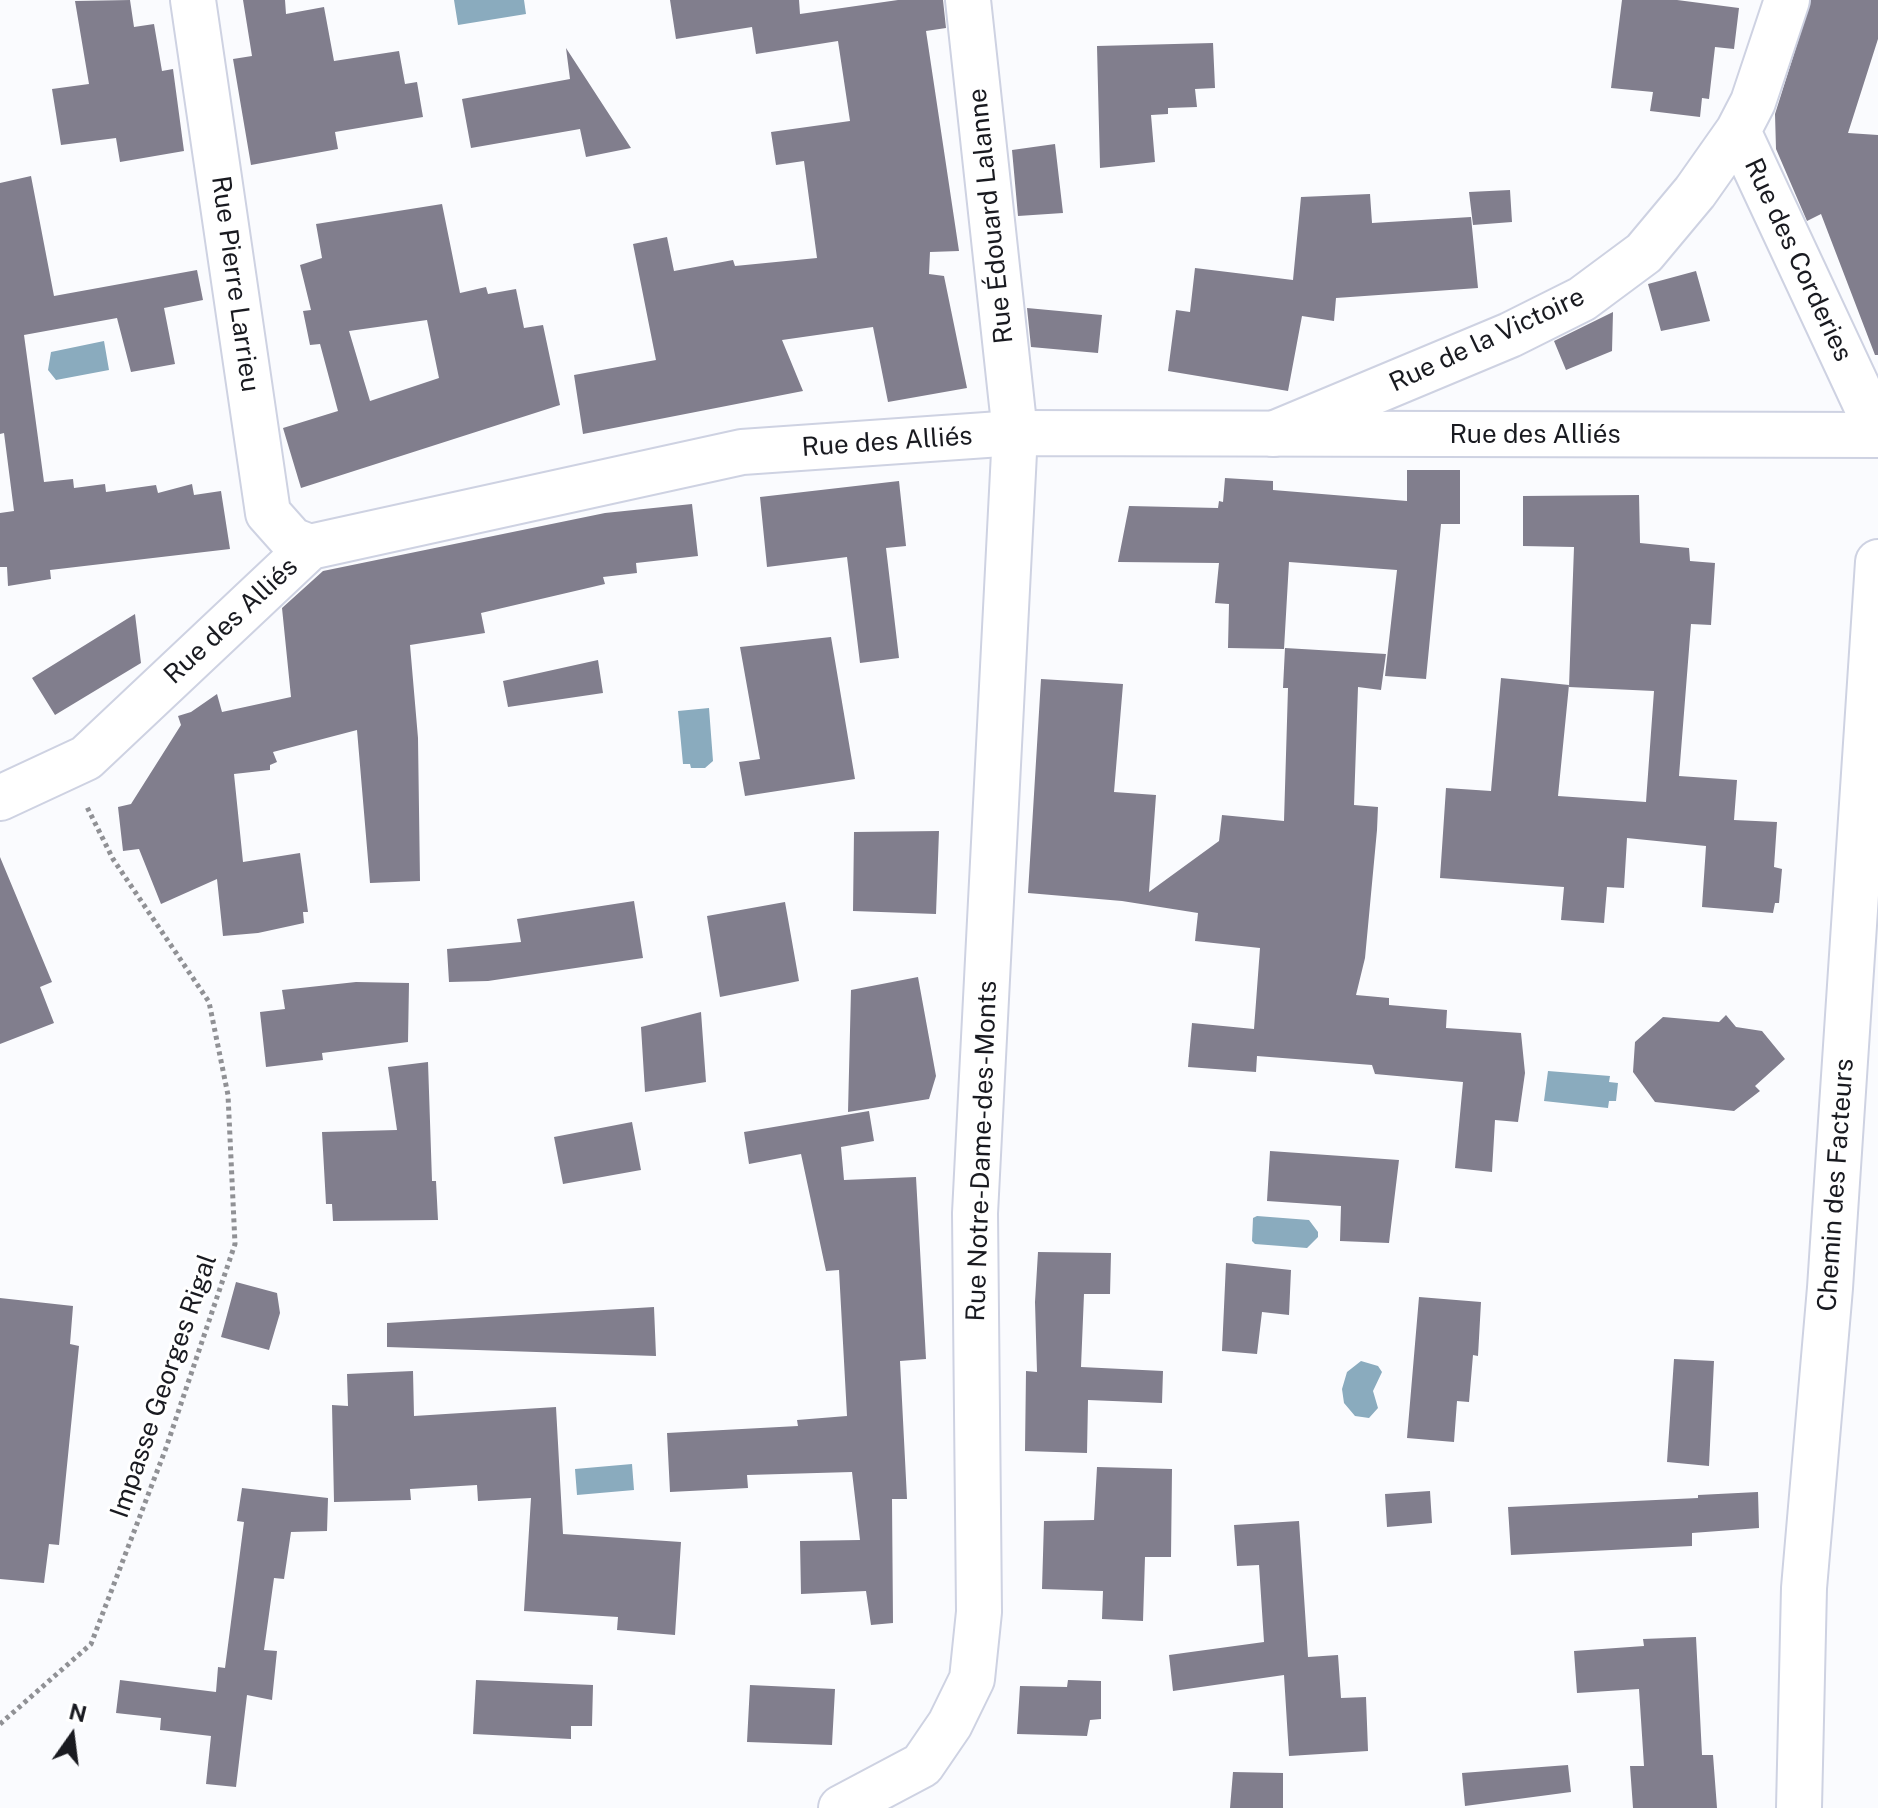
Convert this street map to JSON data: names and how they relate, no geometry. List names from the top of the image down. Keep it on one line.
{"streets":{"street":["Rue Édouard Lalanne","Rue des Corderies","Rue Pierre Larrieu","Rue de la Victoire","Rue des Alliés","Rue Notre-Dame-des-Monts","Chemin des Facteurs"],"path":["Impasse Georges Rigal"]},"crossings":[["Rue Édouard Lalanne","Rue des Alliés"],["Rue Édouard Lalanne","Rue Notre-Dame-des-Monts"],["Rue des Corderies","Rue de la Victoire"],["Rue des Corderies","Rue des Alliés"],["Rue Pierre Larrieu","Rue des Alliés"],["Rue de la Victoire","Rue des Alliés"],["Rue des Alliés","Rue Notre-Dame-des-Monts"],["Rue des Alliés","Impasse Georges Rigal"]],"north":"top"}
